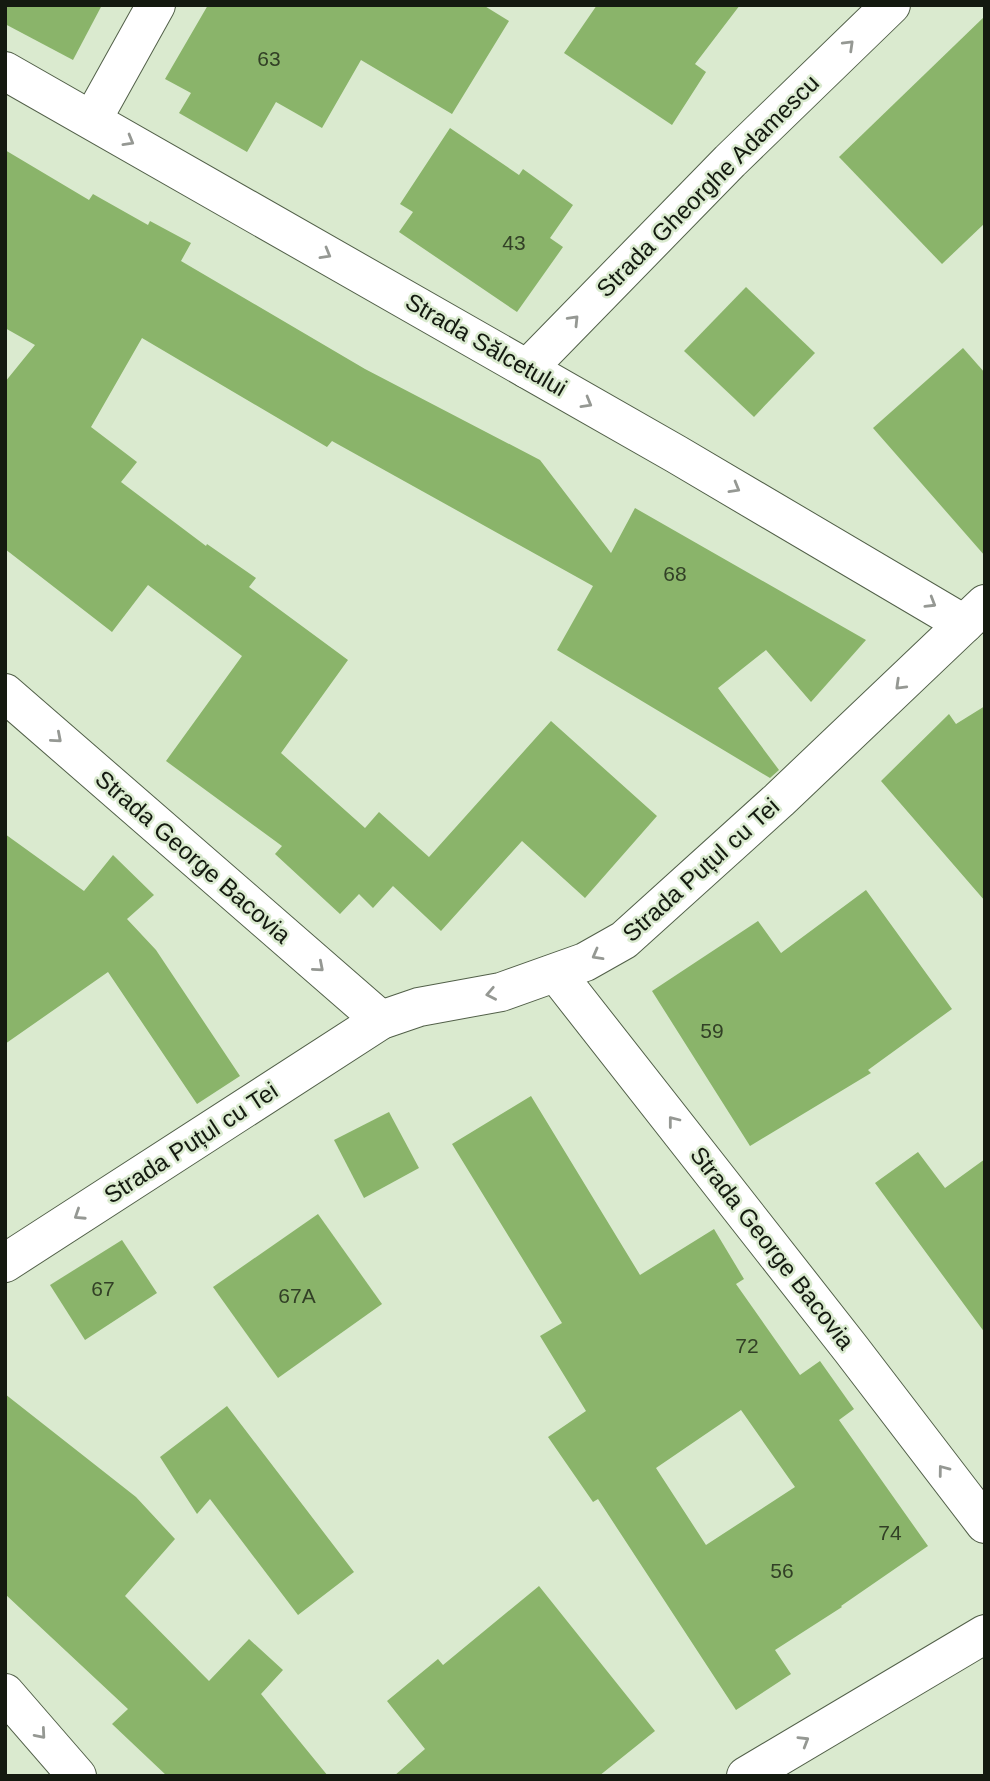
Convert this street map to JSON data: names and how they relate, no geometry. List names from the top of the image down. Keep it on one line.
{"streets":{"street":["Strada Gheorghe Adamescu","Strada Sălcetului","Strada George Bacovia","Strada Puțul cu Tei"]},"crossings":[["Strada Gheorghe Adamescu","Strada Sălcetului"],["Strada Sălcetului","Strada Puțul cu Tei"],["Strada George Bacovia","Strada Puțul cu Tei"]],"one_way":["Strada Gheorghe Adamescu","Strada Sălcetului","Strada Puțul cu Tei"],"house_numbers":["63","43","68","59","67","67A","72","74","56"]}
